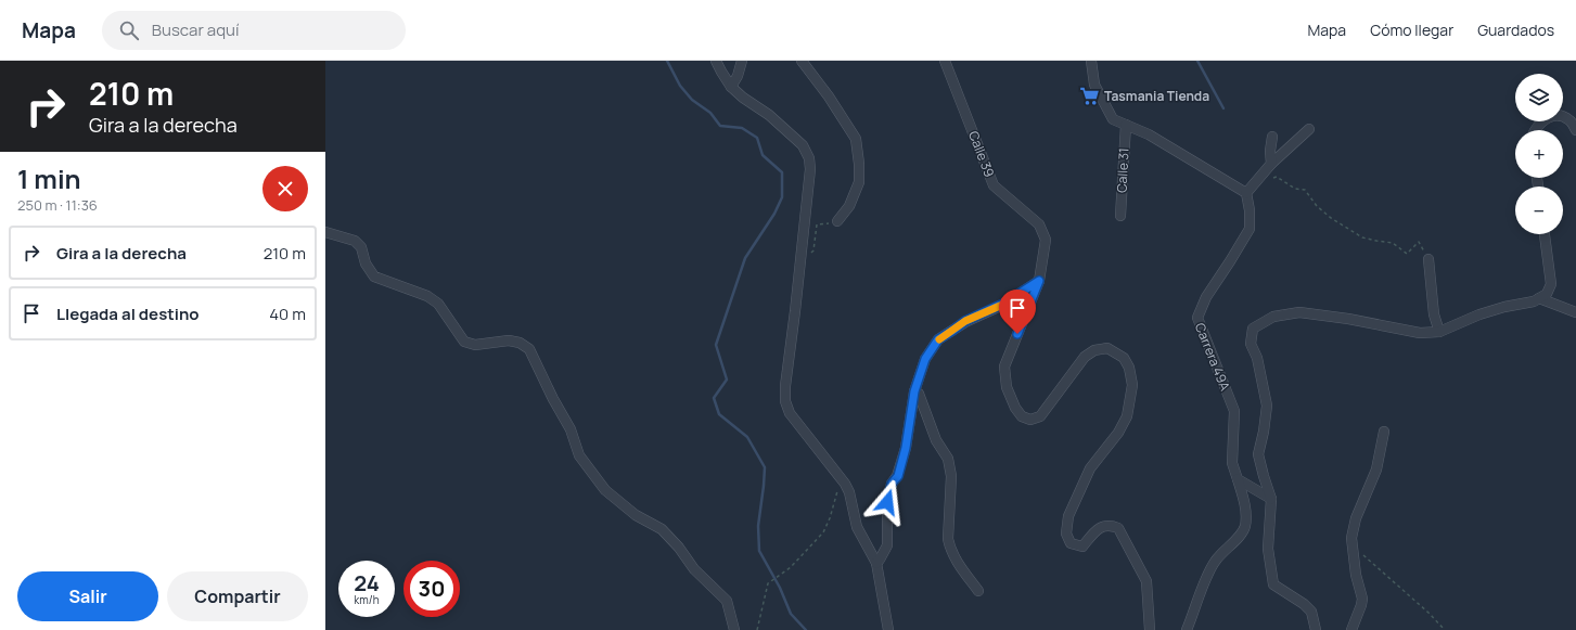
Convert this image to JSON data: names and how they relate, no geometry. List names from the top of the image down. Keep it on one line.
{"streets":{"street":["Calle 39","Calle 31","Carrera 49A"]},"places":{"supermarket":["Tasmania Tienda"]},"page":{"header":"Mapa","search":"Buscar aquí","nav":["Mapa","Cómo llegar","Guardados"],"turn":["210 m","Gira a la derecha"],"map_buttons":["+","−"],"heading":["1 min","250 m · 11:36"],"list":[{"name":"Gira a la derecha","value":"210 m"},{"name":"Llegada al destino","value":"40 m"}],"speed":"24 km/h","limit":"30","buttons":["Salir","Compartir"]}}
